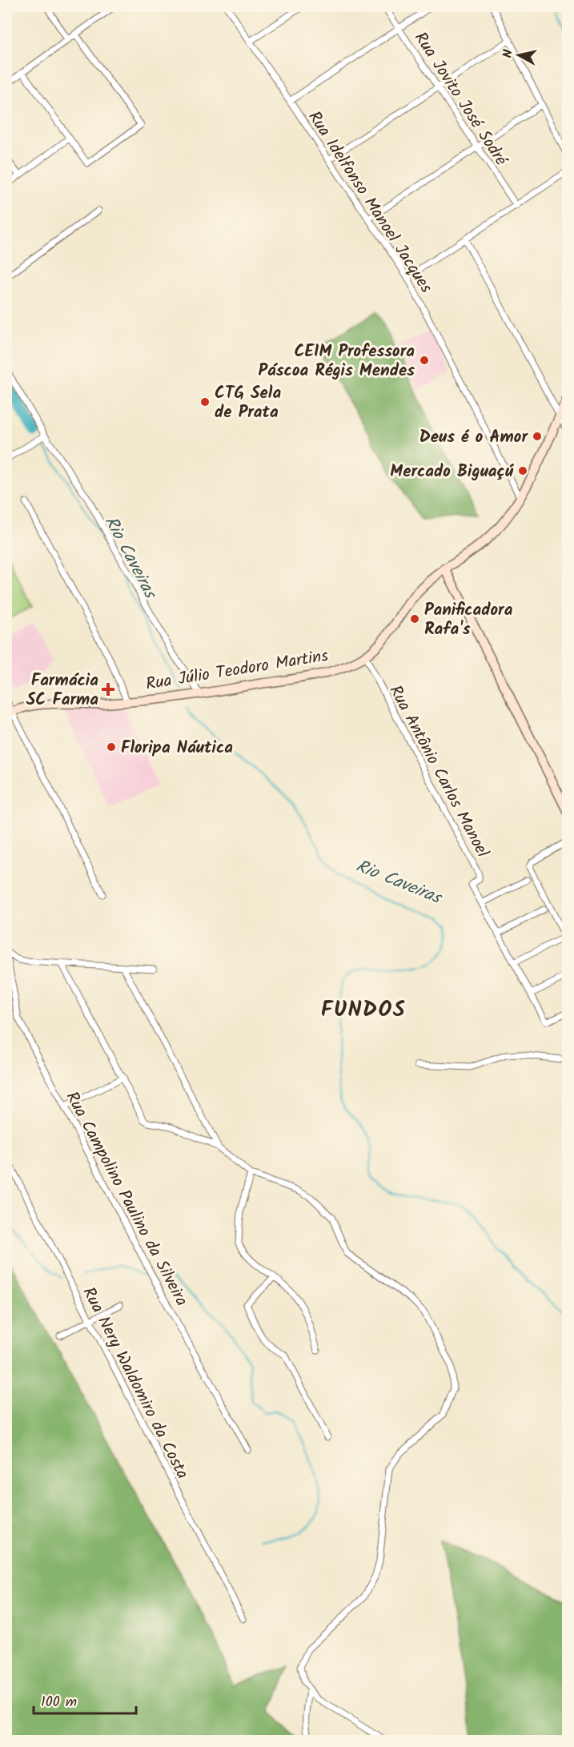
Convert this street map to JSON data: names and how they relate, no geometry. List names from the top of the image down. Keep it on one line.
{"streets":{"main road":["Rua Júlio Teodoro Martins"],"street":["Rua Jovito José Sodré","Rua Idelfonso Manoel Jacques","Rua Antônio Carlos Manoel","Rua Campolino Paulino da Silveira","Rua Nery Waldomiro da Costa"]},"crossings":[["Rua Idelfonso Manoel Jacques","Rua Júlio Teodoro Martins"],["Rua Júlio Teodoro Martins","Rua Antônio Carlos Manoel"]],"districts":["FUNDOS"],"water":["Rio Caveiras"],"places":{"other":["CEIM Professora Páscoa Régis Mendes","CTG Sela de Prata","Deus é o Amor","Mercado Biguaçú","Panificadora Rafa's","Floripa Náutica"],"health":["Farmácia SC Farma"]},"scale_bar":"100 m","north":"left"}
